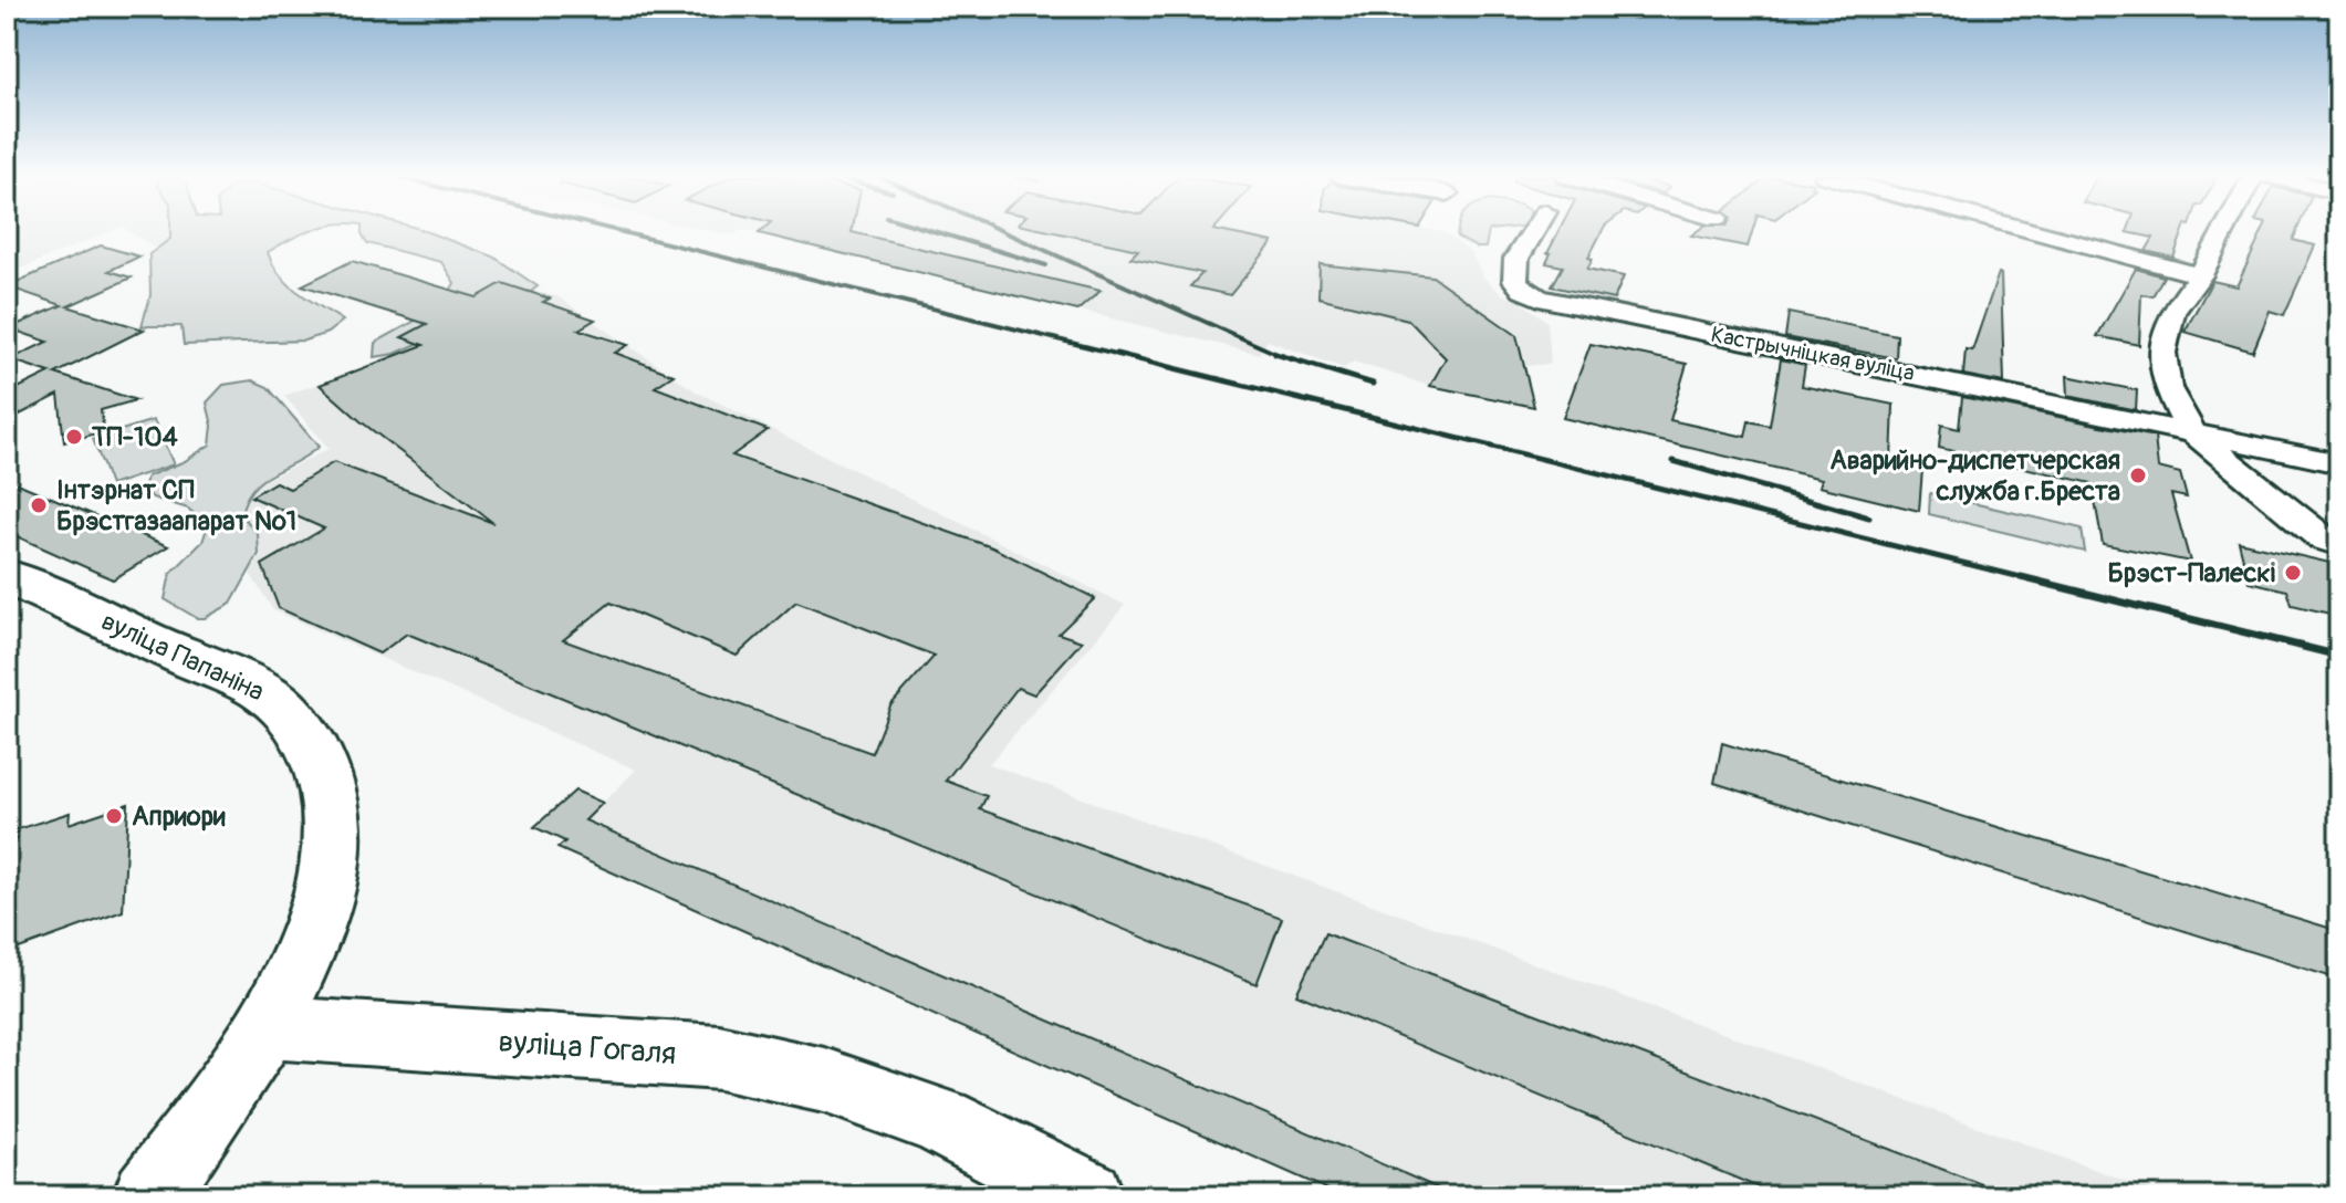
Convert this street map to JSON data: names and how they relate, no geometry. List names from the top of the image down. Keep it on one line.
{"streets":{"street":["Кастрычніцкая вуліца","вуліца Папаніна","вуліца Гогаля"]},"crossings":[["вуліца Папаніна","вуліца Гогаля"]],"places":["ТП-104","Аварийно-диспетчерская служба г.Бреста","Інтэрнат СП Брэстгазаапарат №1","Брэст-Палескі","Априори"]}
